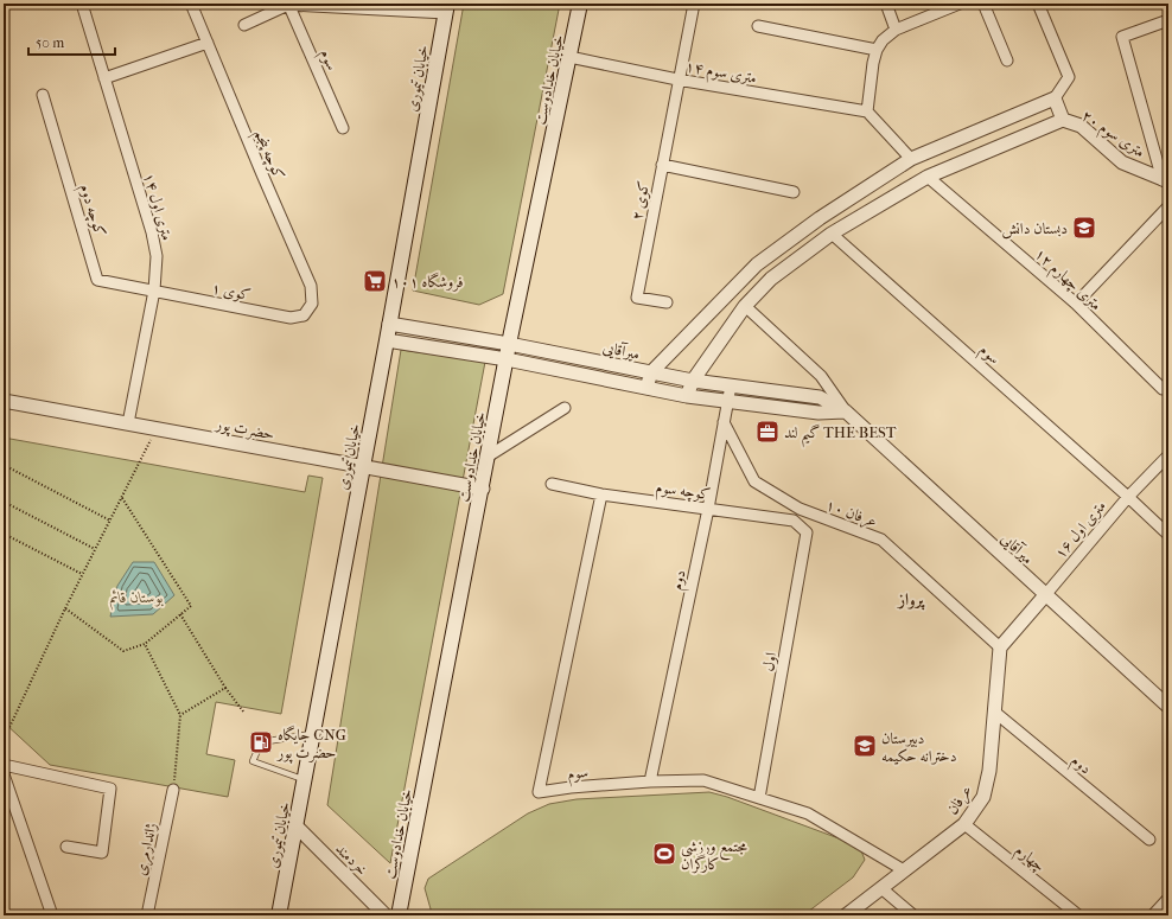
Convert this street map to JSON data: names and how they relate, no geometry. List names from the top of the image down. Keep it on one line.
{"streets":{"main road":["خیابان تیموری","خیابان خدادوست"],"street":["سوم","۱۴ متری سوم","۲۰ متری سوم","کوچه پنجم","کوی ۲","۱۴ متری اول","کوچه دوم","۱۲ متری چهارم","کوی ۱","میرآقایی","حضرت پور","کوچه سوم","عرفان ۱۰","۱۶ متری اول","دوم","اول","عرفان","ژاندارمری","چهارم","خردمند"]},"crossings":[["سوم","کوچه سوم"],["سوم","۱۶ متری اول"],["سوم","دوم"],["سوم","اول"],["سوم","عرفان"],["۱۴ متری سوم","خیابان خدادوست"],["۱۴ متری سوم","کوی ۲"],["خیابان تیموری","میرآقایی"],["خیابان تیموری","حضرت پور"],["خیابان تیموری","خردمند"],["خیابان خدادوست","میرآقایی"],["خیابان خدادوست","حضرت پور"],["کوچه پنجم","کوی ۱"],["۱۴ متری اول","کوچه دوم"],["۱۴ متری اول","کوی ۱"],["۱۴ متری اول","حضرت پور"],["کوچه دوم","کوی ۱"],["میرآقایی","۱۶ متری اول"],["میرآقایی","دوم"],["کوچه سوم","دوم"],["کوچه سوم","اول"],["عرفان ۱۰","۱۶ متری اول"],["عرفان ۱۰","دوم"],["عرفان ۱۰","عرفان"],["۱۶ متری اول","عرفان"],["دوم","عرفان"],["عرفان","چهارم"]],"districts":["پرواز"],"parks":["بوستان قائم"],"places":{"school or university":["دبستان دانش","دبیرستان دخترانه حکیمه"],"supermarket":["فروشگاه ۱۰۱"],"office":["گیم لند THE BEST"],"fuel station":["جایگاه CNG حضرت پور"],"sports":["مجتمع ورزشی کارگران"]},"scale_bar":"50 m"}
